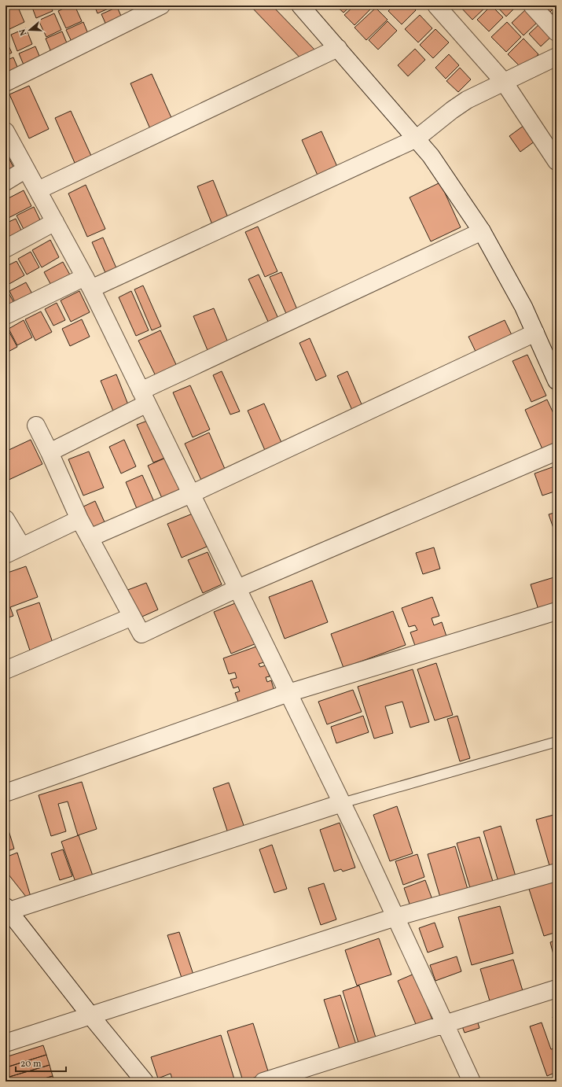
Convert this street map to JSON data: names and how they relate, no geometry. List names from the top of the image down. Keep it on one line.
{"scale_bar":"20 m","north":"left"}
